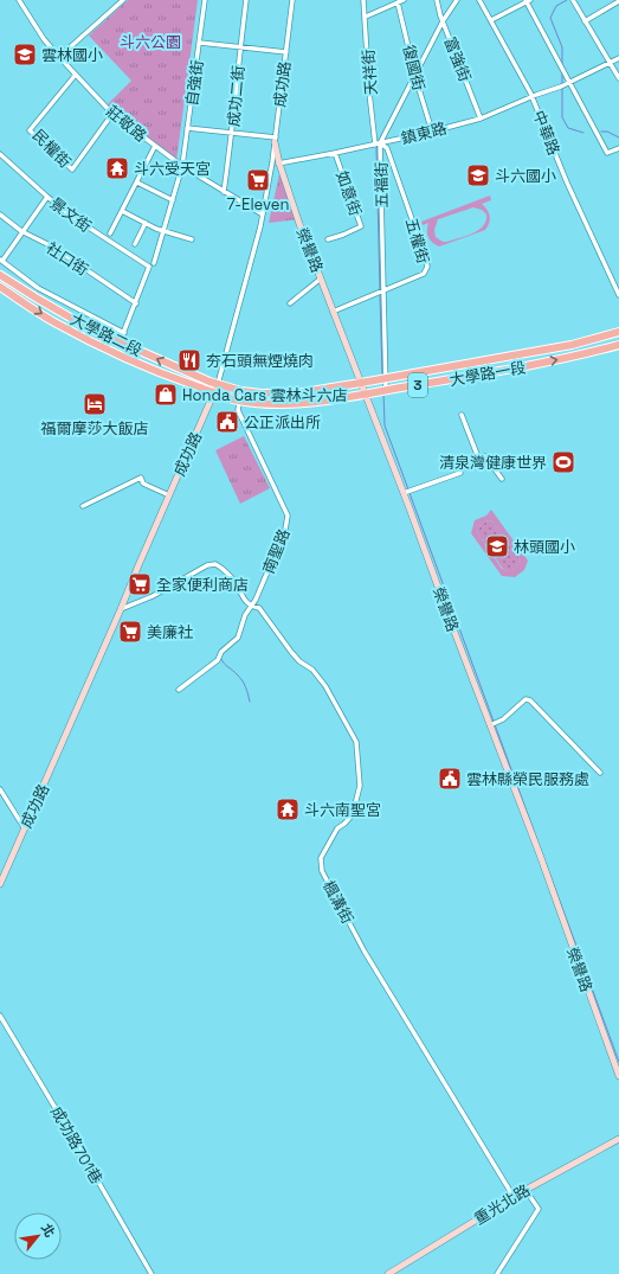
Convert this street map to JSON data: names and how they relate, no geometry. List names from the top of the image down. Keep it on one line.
{"streets":{"main road":["大學路二段","大學路一段","3"],"street":["富強街","復國街","天祥街","自強街","成功路","成功二街","莊敬路","鎮東路","中華路","民權街","五福街","如意街","景文街","五權街","榮譽路","社口街","南聖路","楓溝街","成功路701巷","重光北路"]},"crossings":[["富強街","鎮東路"],["富強街","五福街"],["復國街","鎮東路"],["復國街","五福街"],["天祥街","鎮東路"],["天祥街","五福街"],["天祥街","五權街"],["自強街","莊敬路"],["成功路","莊敬路"],["成功路","鎮東路"],["成功路","榮譽路"],["成功路","大學路二段"],["成功路","大學路一段"],["成功路","楓溝街"],["成功二街","莊敬路"],["莊敬路","民權街"],["鎮東路","中華路"],["鎮東路","五福街"],["鎮東路","如意街"],["鎮東路","五權街"],["鎮東路","榮譽路"],["五福街","五權街"],["五福街","大學路一段"],["景文街","社口街"],["五權街","榮譽路"],["榮譽路","大學路一段"],["大學路二段","大學路一段"],["大學路一段","南聖路"],["南聖路","楓溝街"],["楓溝街","重光北路"]],"parks":["斗六公園"],"places":{"school or university":["雲林國小","斗六國小","林頭國小"],"temple":["斗六受天宮","斗六南聖宮"],"supermarket":["7-Eleven","全家便利商店","美廉社"],"restaurant":["夯石頭無煙燒肉"],"shop":["Honda Cars 雲林斗六店"],"hotel":["福爾摩莎大飯店"],"public building":["公正派出所","雲林縣榮民服務處"],"sports":["清泉灣健康世界"]},"north":"top right"}
